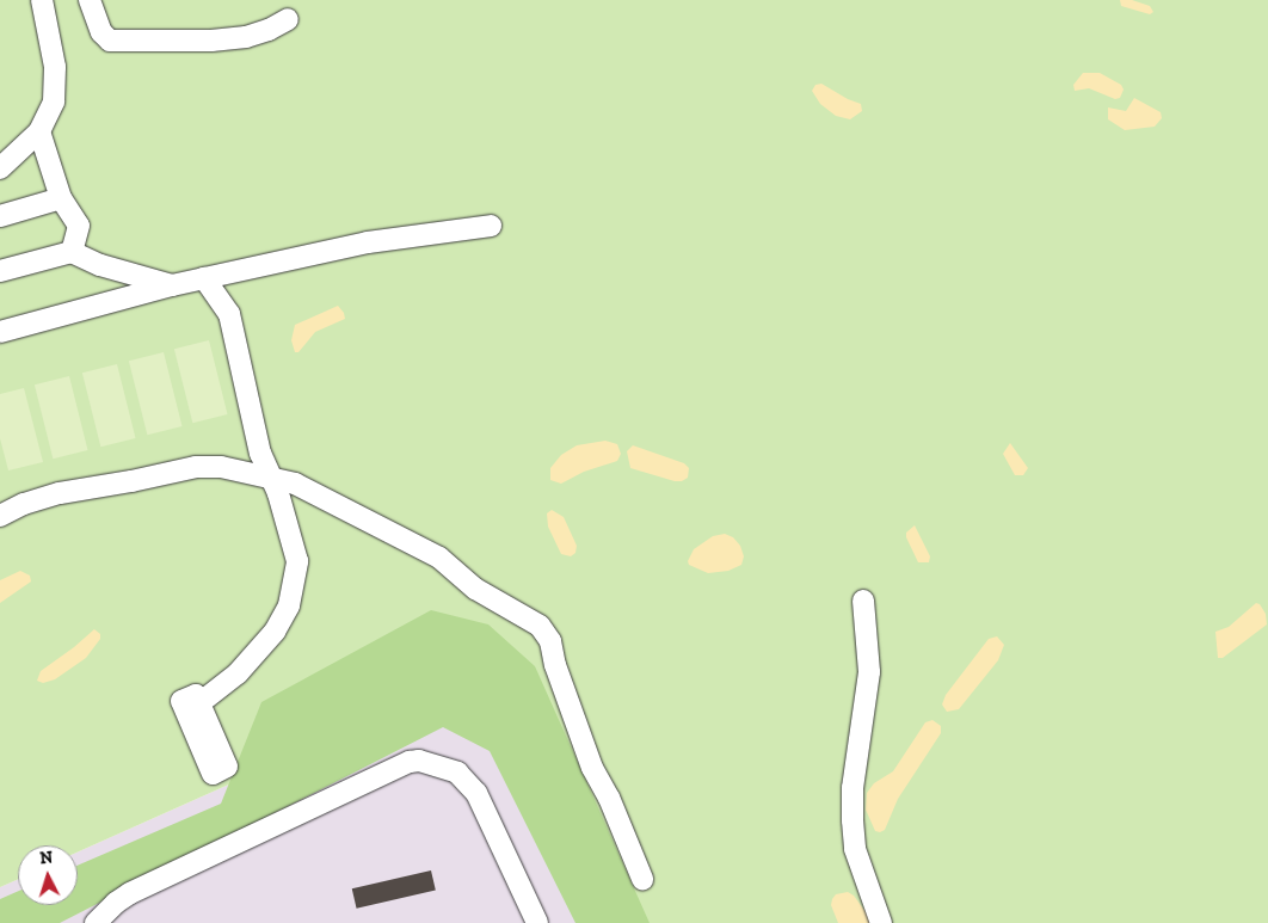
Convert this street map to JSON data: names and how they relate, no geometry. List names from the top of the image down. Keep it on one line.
{"north":"top"}
